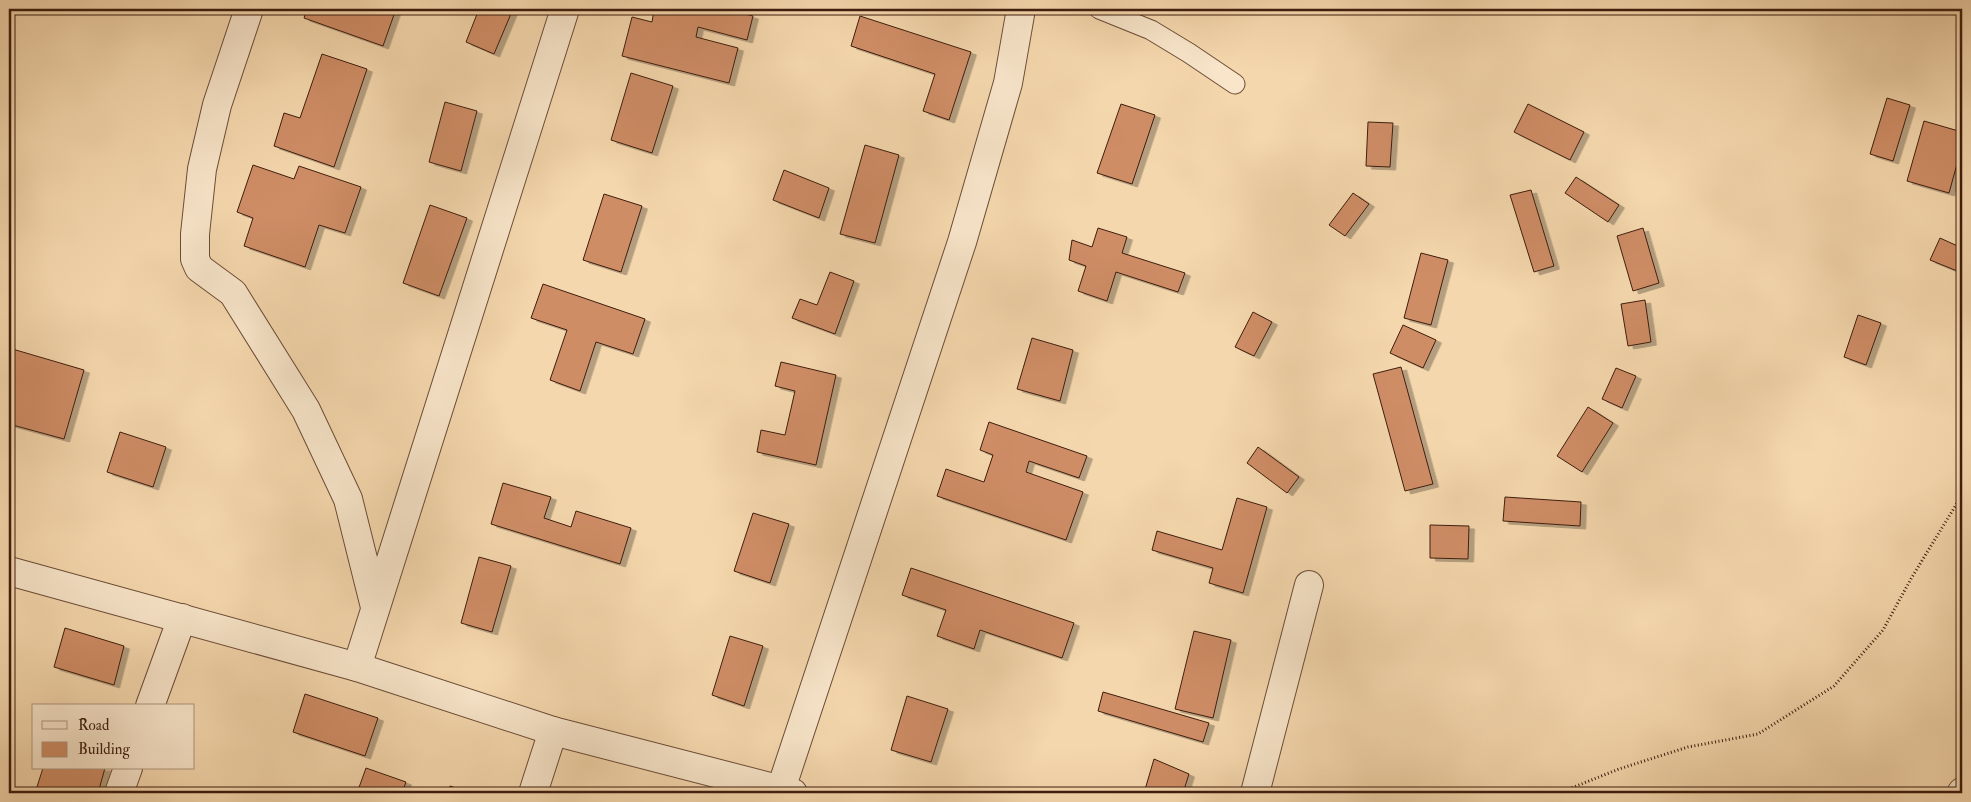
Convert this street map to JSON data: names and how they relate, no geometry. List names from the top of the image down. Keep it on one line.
{"legend":["Road","Building"]}
